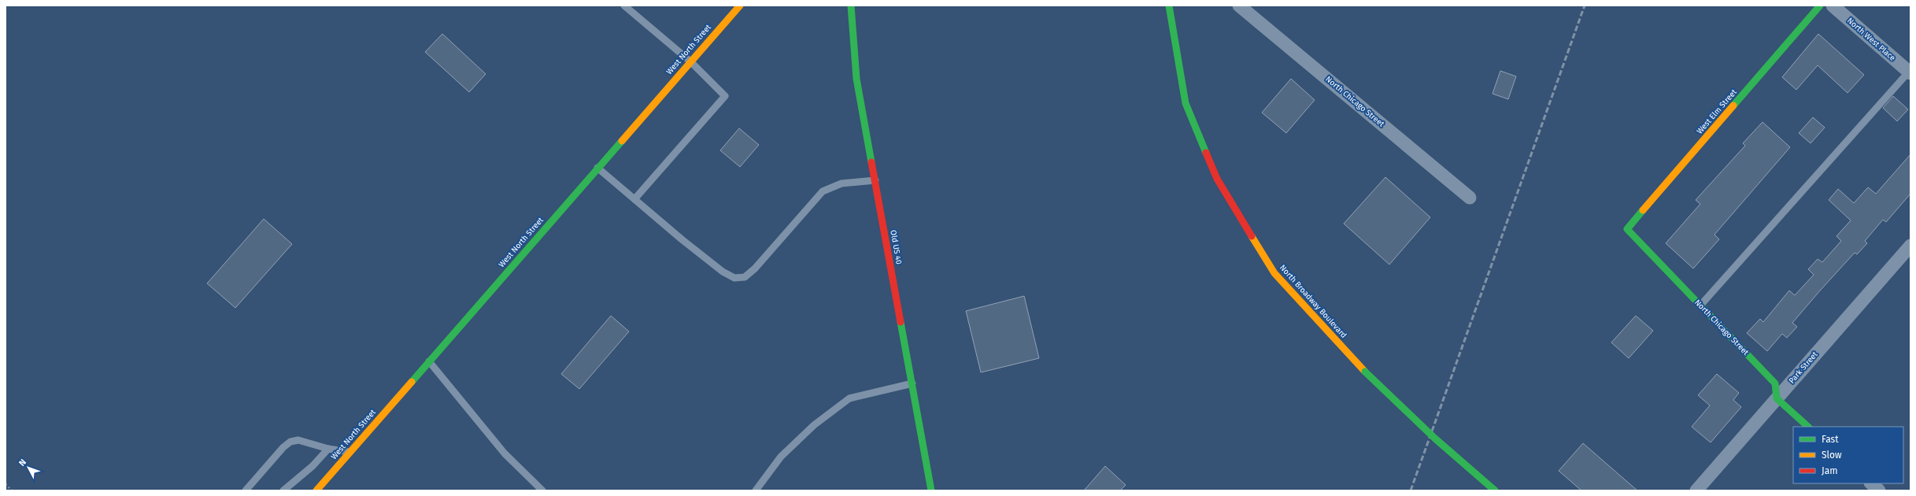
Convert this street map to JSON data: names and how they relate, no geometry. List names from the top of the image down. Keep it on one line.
{"streets":{"street":["North West Place","West North Street","North Chicago Street","West Elm Street","Old US 40","North Broadway Boulevard","Park Street"]},"crossings":[["North Chicago Street","West Elm Street"],["North Chicago Street","Park Street"]],"legend":["Fast","Slow","Jam"],"north":"top left"}
